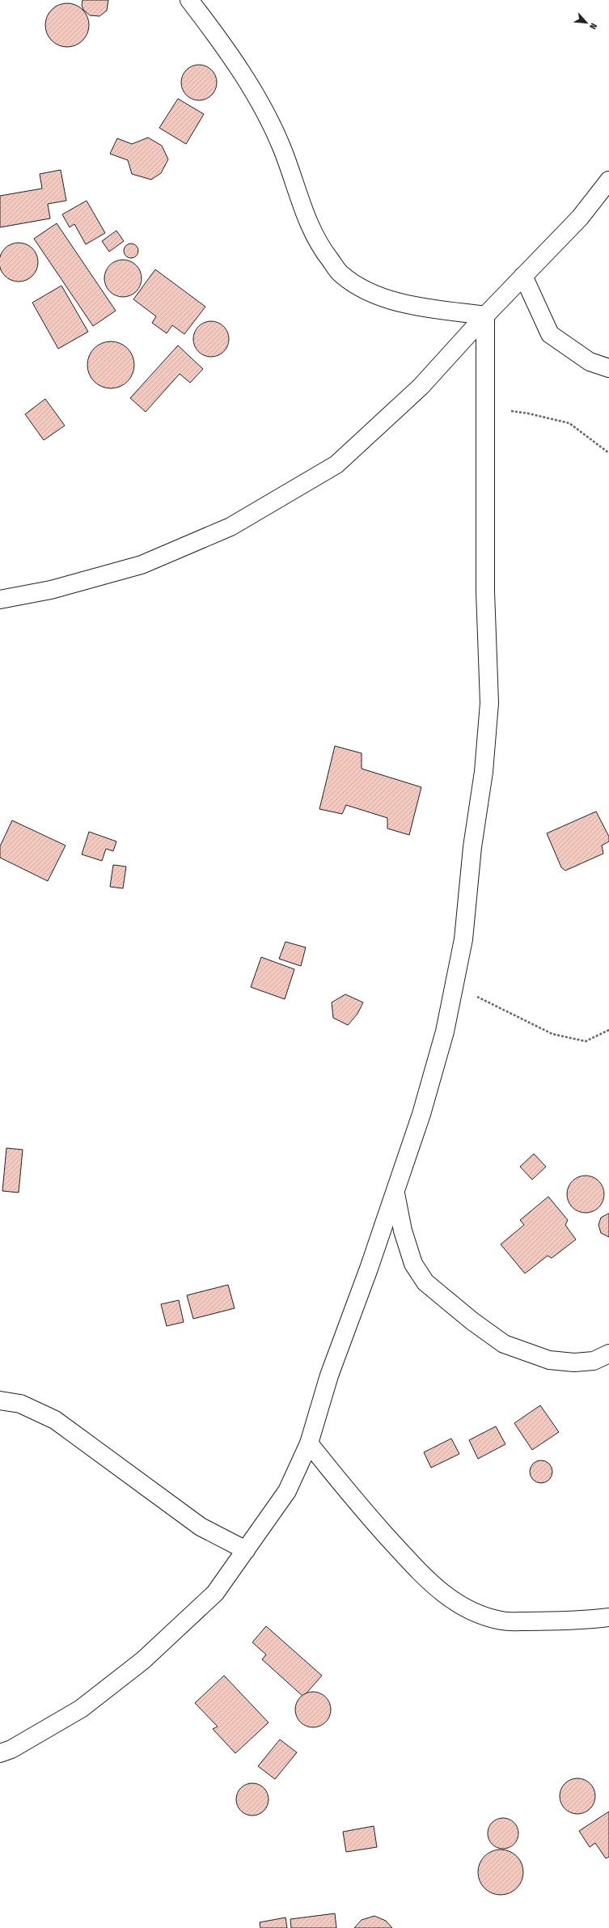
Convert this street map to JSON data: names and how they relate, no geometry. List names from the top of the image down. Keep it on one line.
{"north":"bottom right"}
